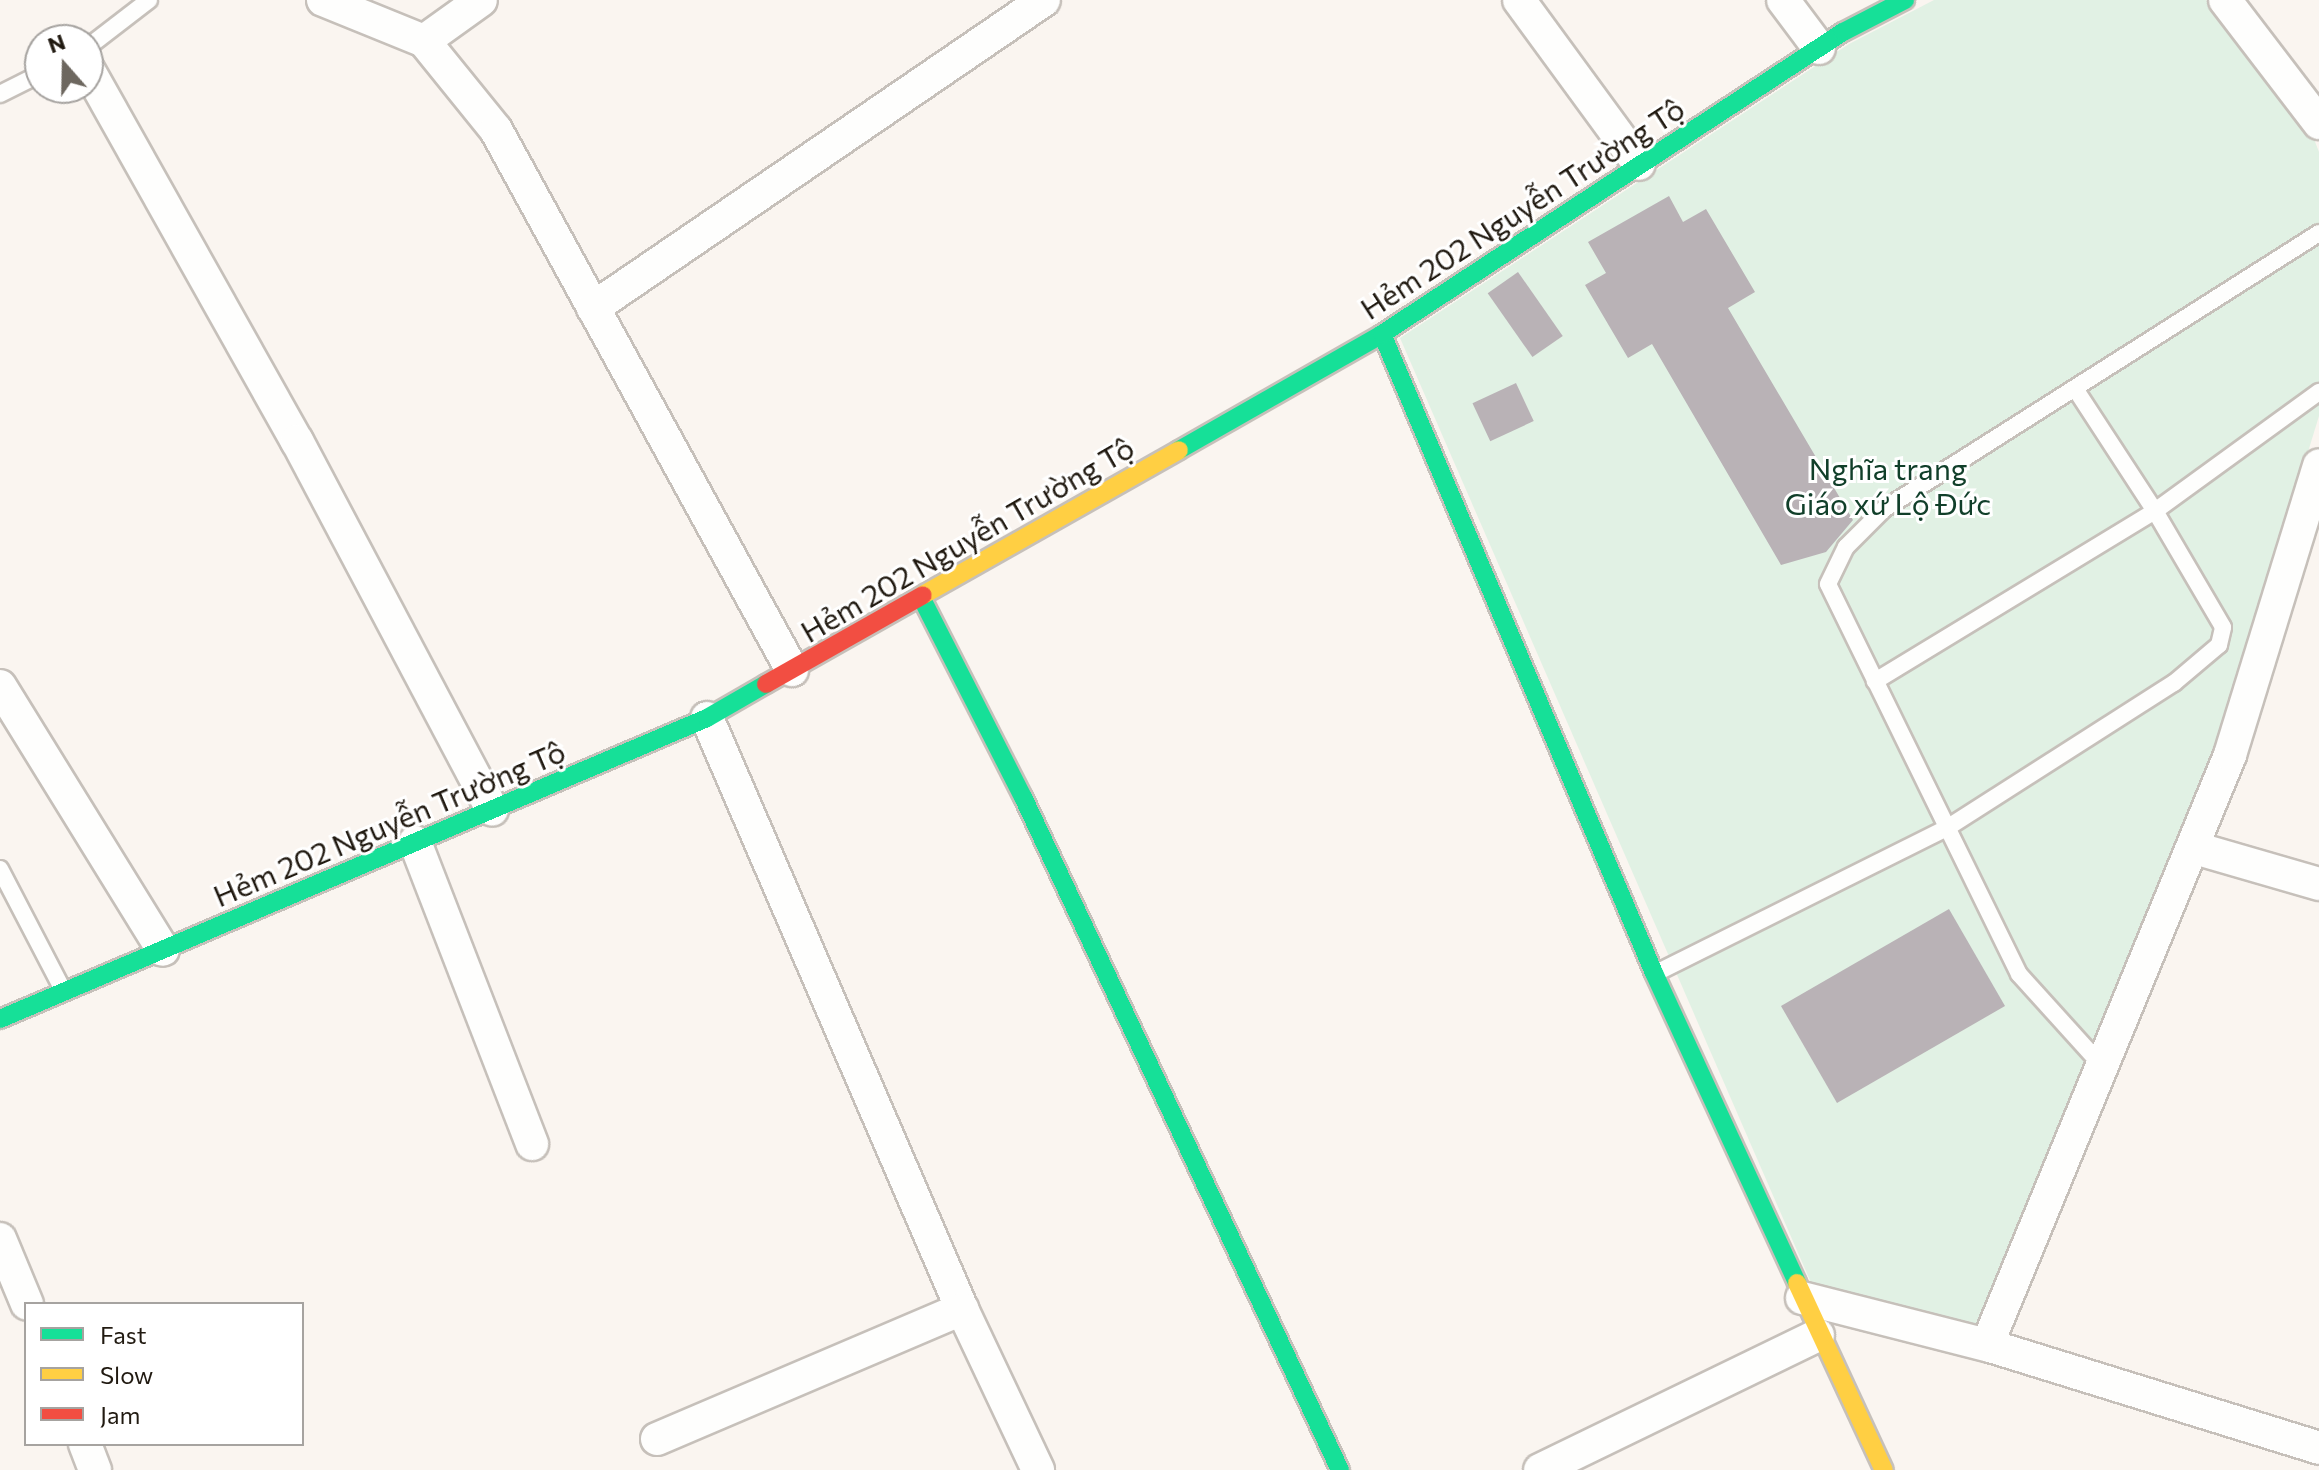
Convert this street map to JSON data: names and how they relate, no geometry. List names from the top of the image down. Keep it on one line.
{"streets":{"street":["Hẻm 202 Nguyễn Trường Tộ"]},"parks":["Nghĩa trang Giáo xứ Lộ Đức"],"legend":["Fast","Slow","Jam"],"north":"top"}
